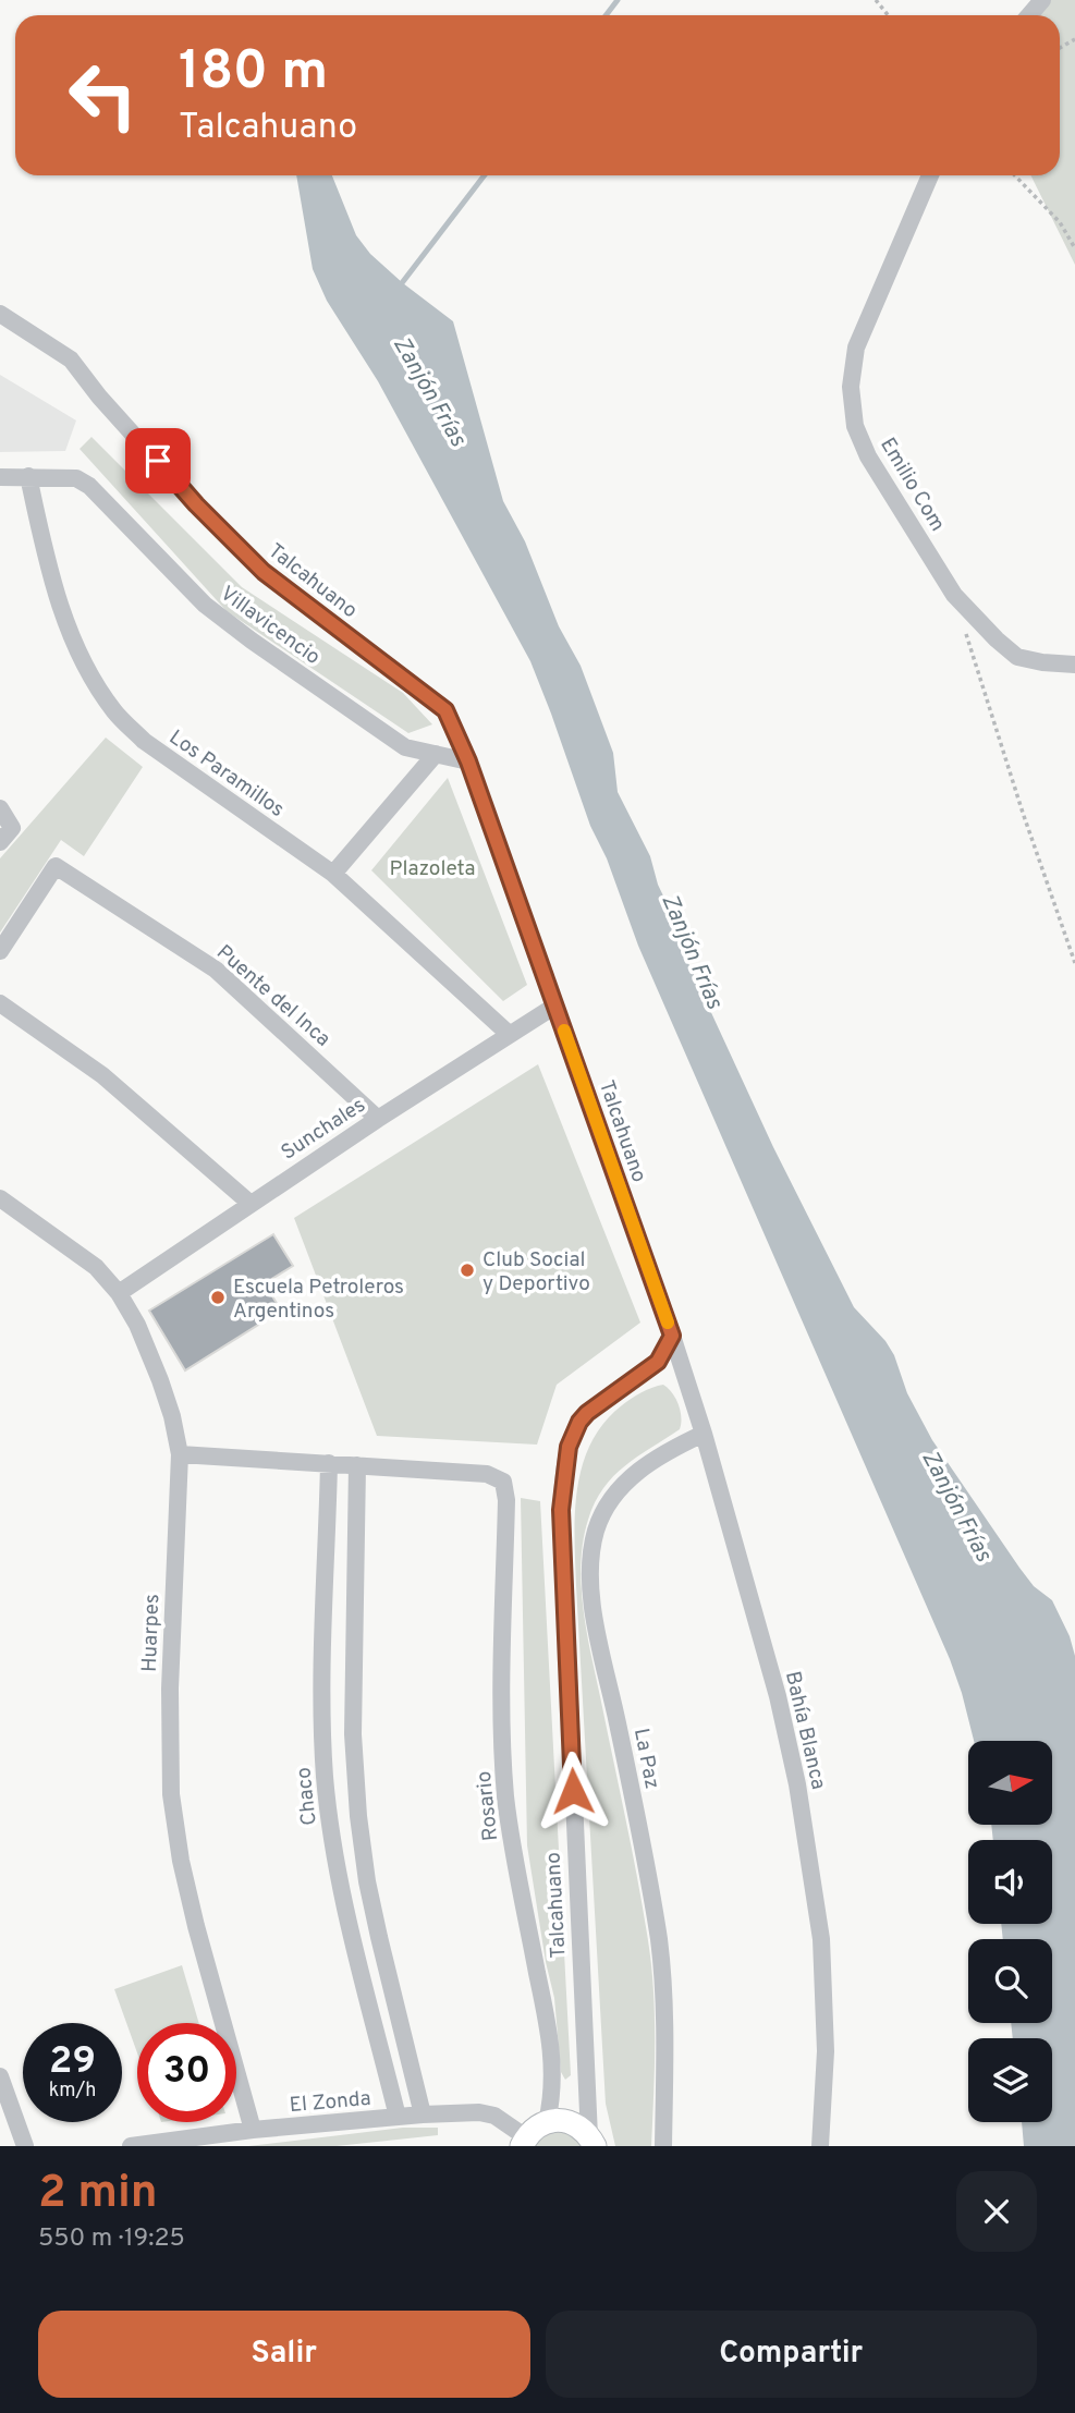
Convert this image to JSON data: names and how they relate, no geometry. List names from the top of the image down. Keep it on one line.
{"streets":{"street":["Emilio Com","Talcahuano","Villavicencio","Los Paramillos","Puente del Inca","Sunchales","Huarpes","Bahía Blanca","La Paz","Chaco","Rosario","El Zonda"]},"crossings":[["Talcahuano","Villavicencio"],["Talcahuano","Sunchales"],["Talcahuano","Bahía Blanca"],["Villavicencio","Los Paramillos"],["Los Paramillos","Sunchales"],["Puente del Inca","Sunchales"],["Sunchales","Huarpes"],["Huarpes","El Zonda"],["Bahía Blanca","La Paz"],["Chaco","El Zonda"]],"water":["Zanjón Frías"],"parks":["Plazoleta"],"places":["Club Social y Deportivo","Escuela Petroleros Argentinos"],"north":"right","page":{"turn":["180 m","Talcahuano"],"speed":"29 km/h","limit":"30","heading":["2 min","550 m · 19:25"],"buttons":["Salir","Compartir"]}}
